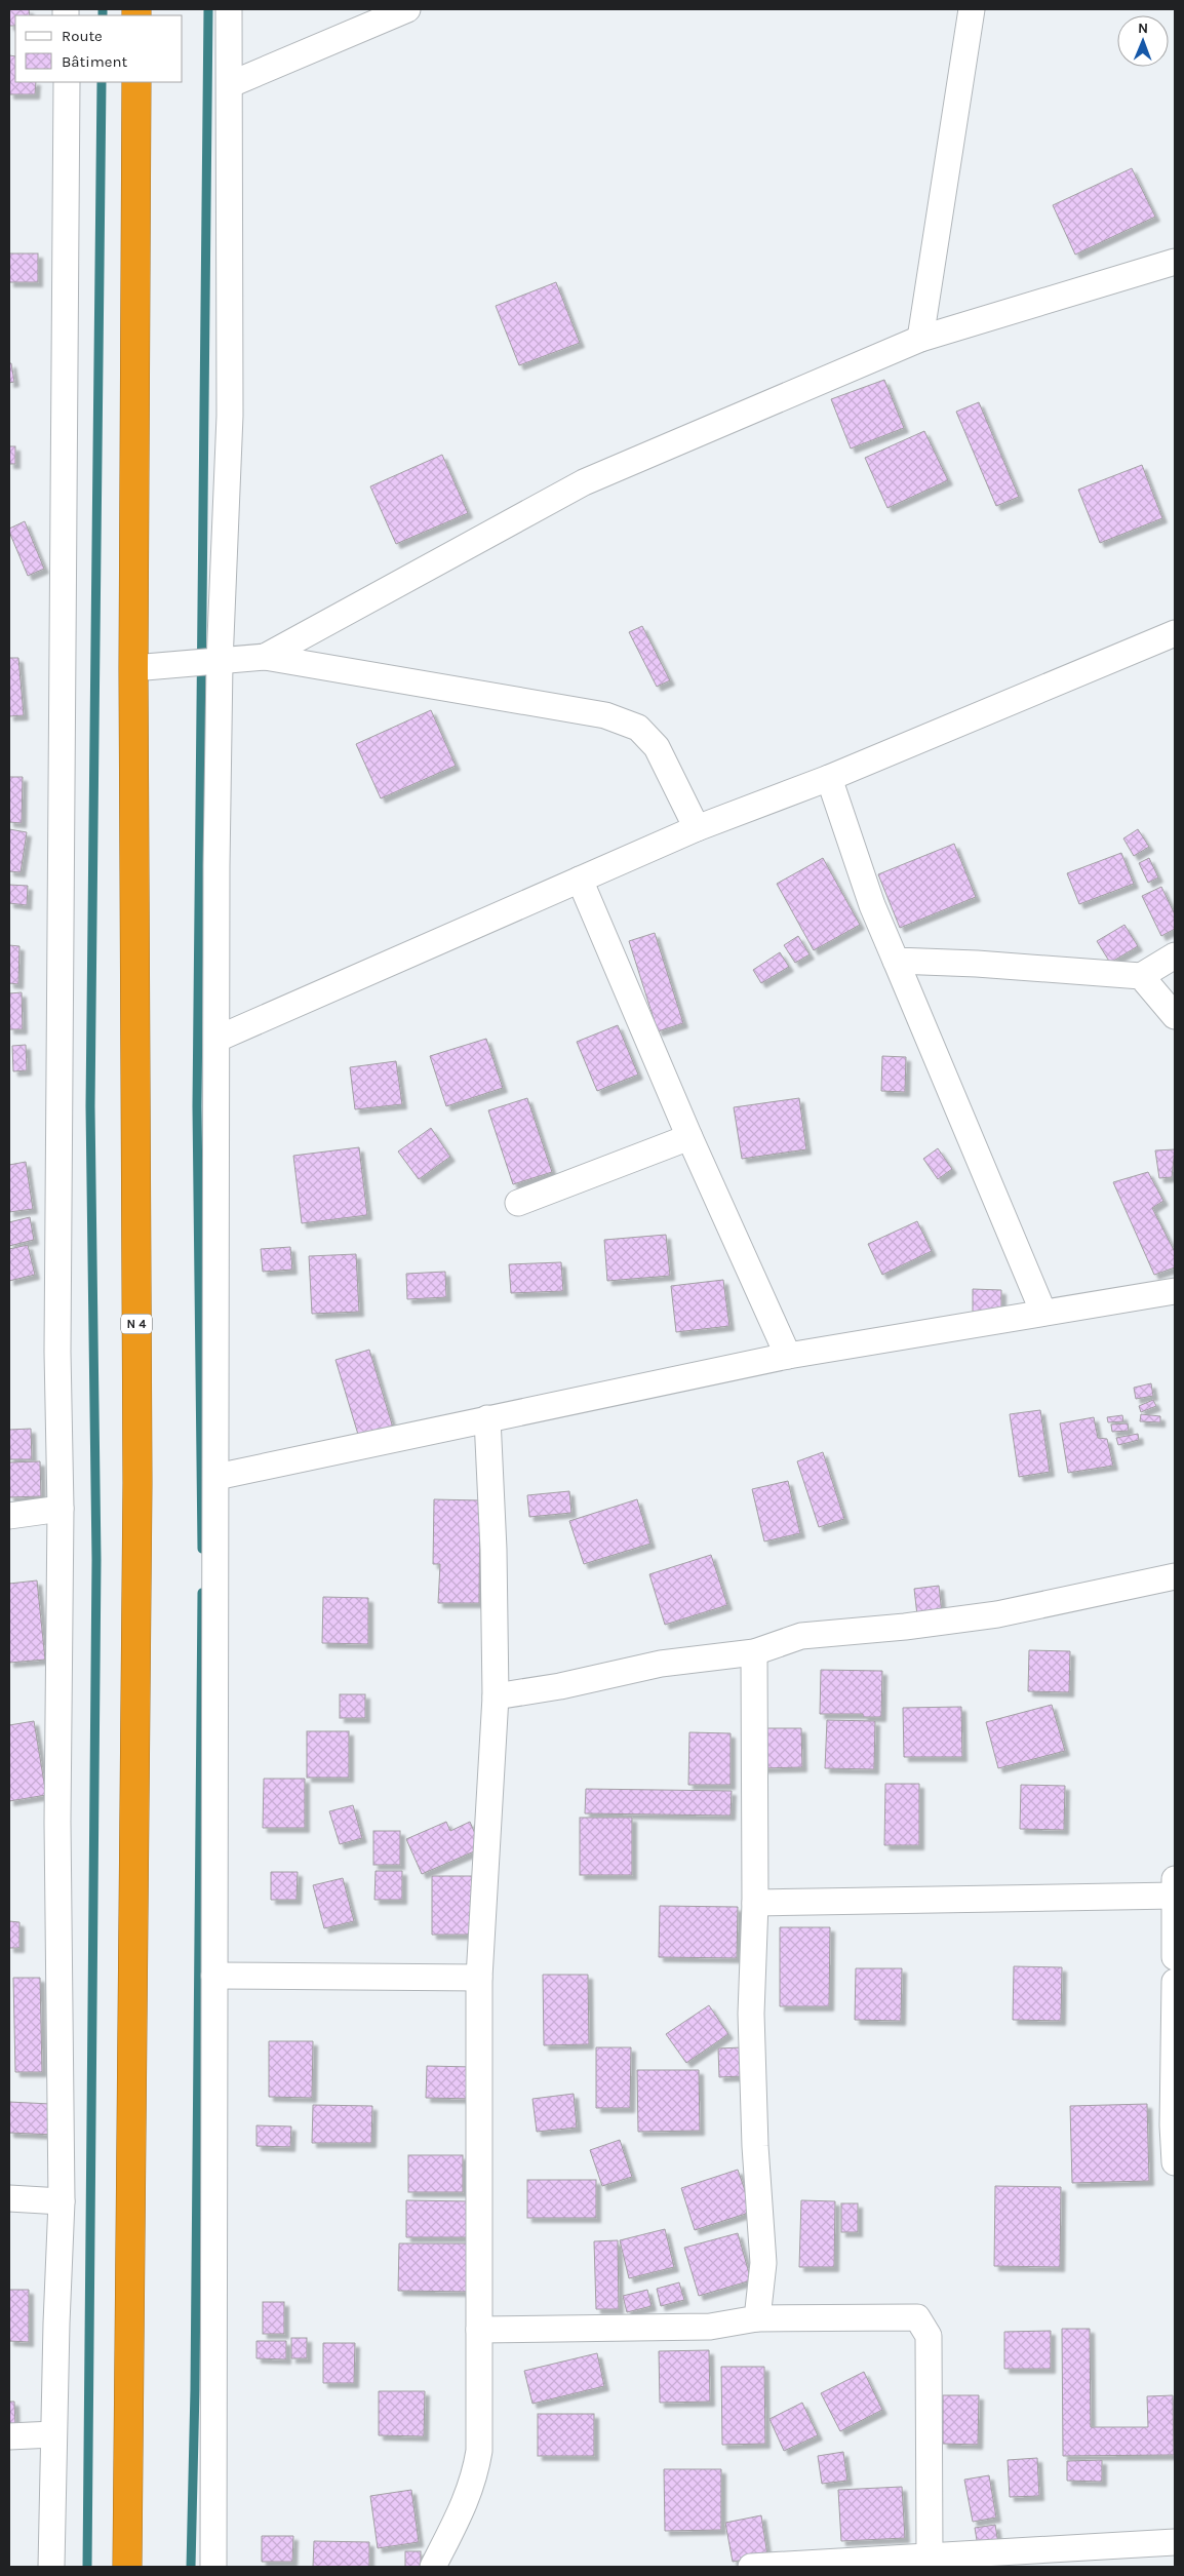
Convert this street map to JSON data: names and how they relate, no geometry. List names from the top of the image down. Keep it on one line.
{"streets":{"highway":["N 4"]},"legend":["Route","Bâtiment"],"north":"top"}
